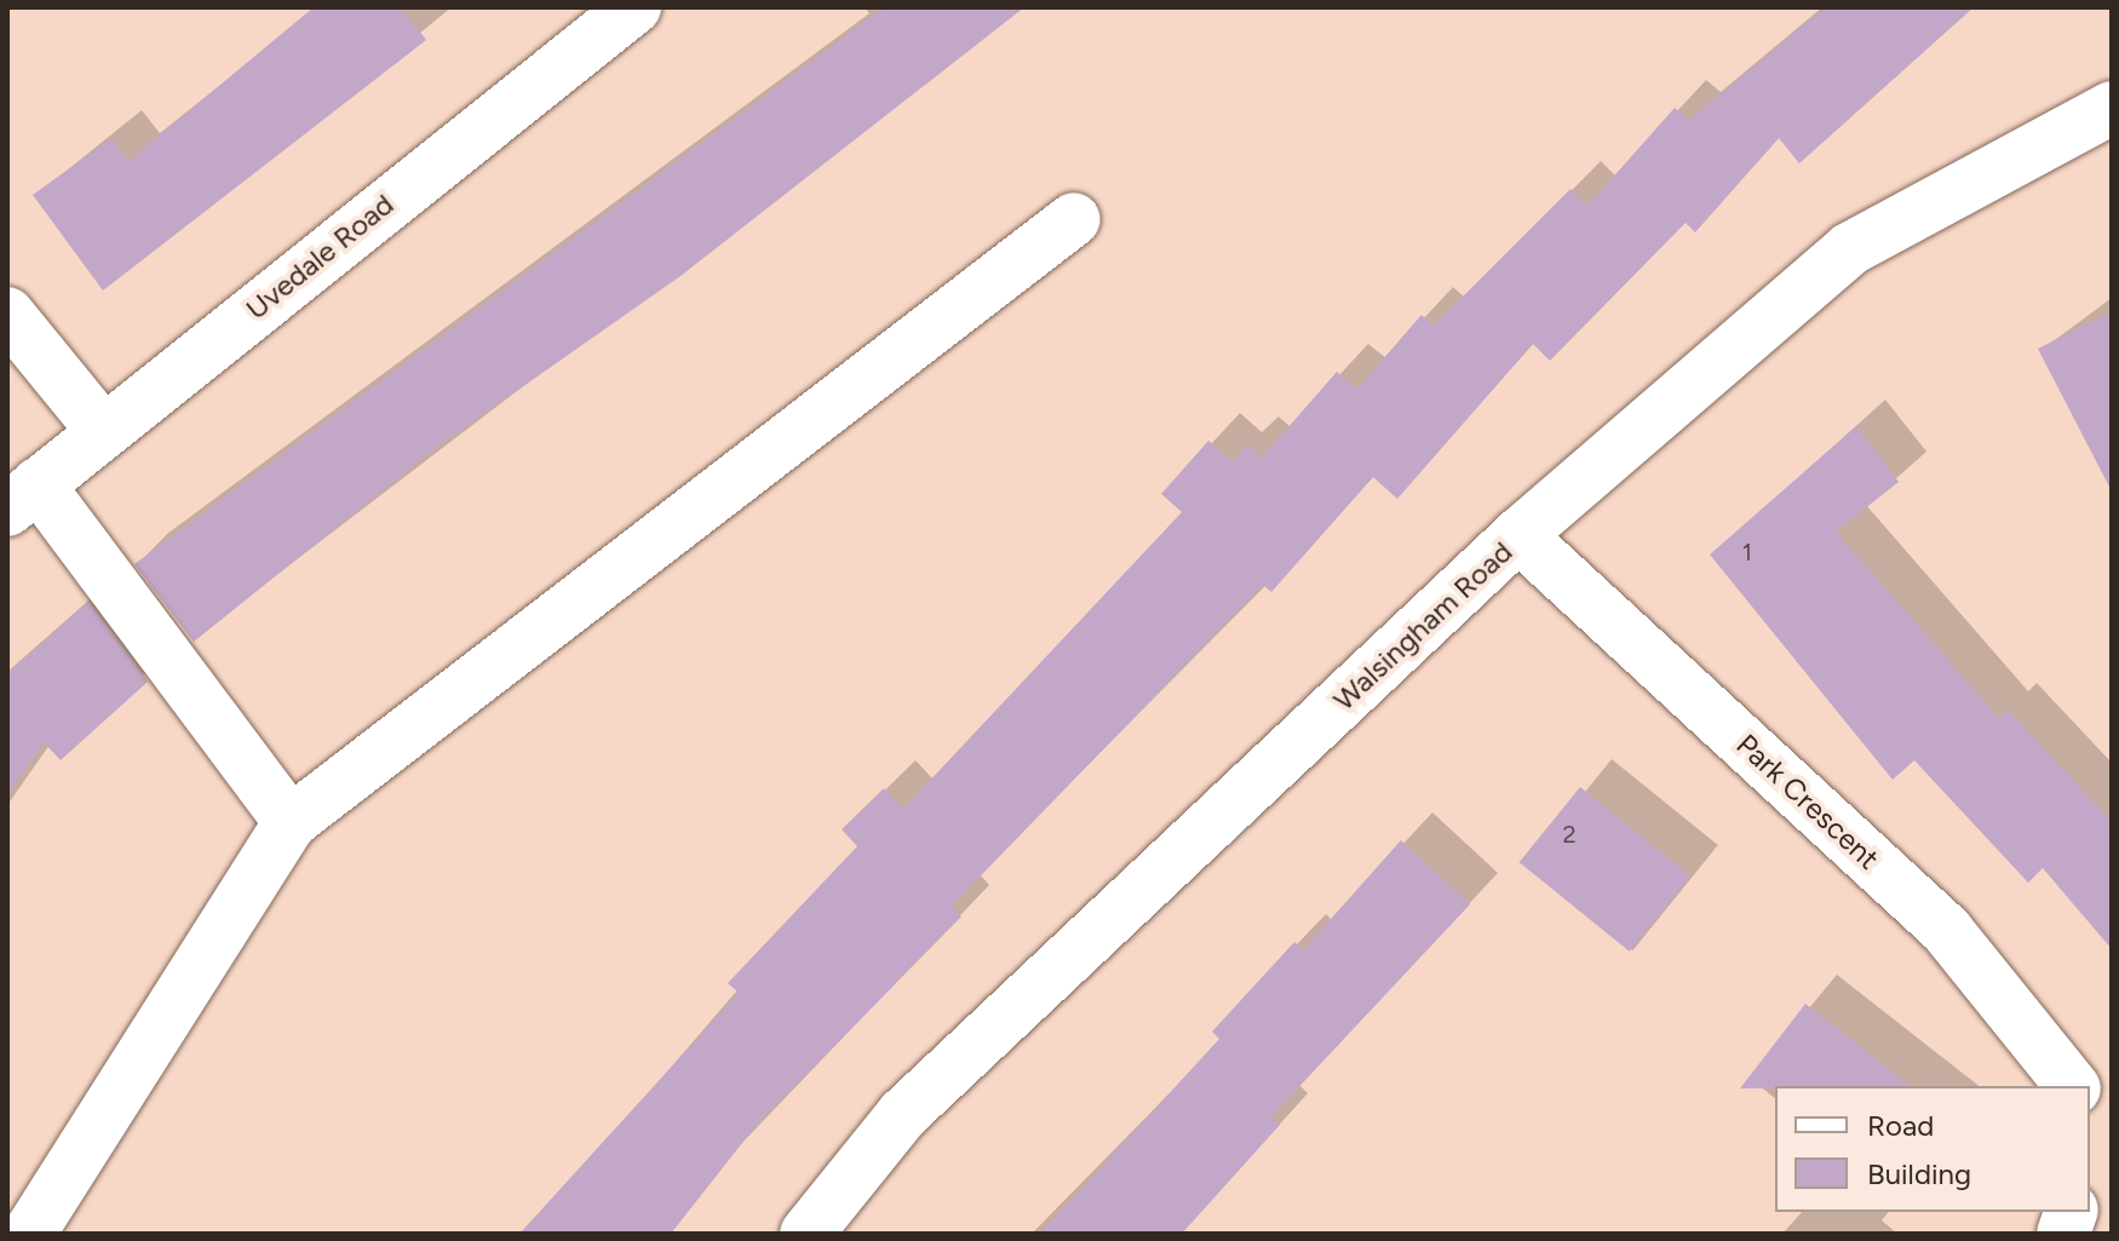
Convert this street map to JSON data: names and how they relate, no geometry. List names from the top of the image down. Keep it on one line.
{"streets":{"street":["Uvedale Road","Walsingham Road","Park Crescent"]},"crossings":[["Walsingham Road","Park Crescent"]],"house_numbers":["1","2"],"legend":["Road","Building"]}
